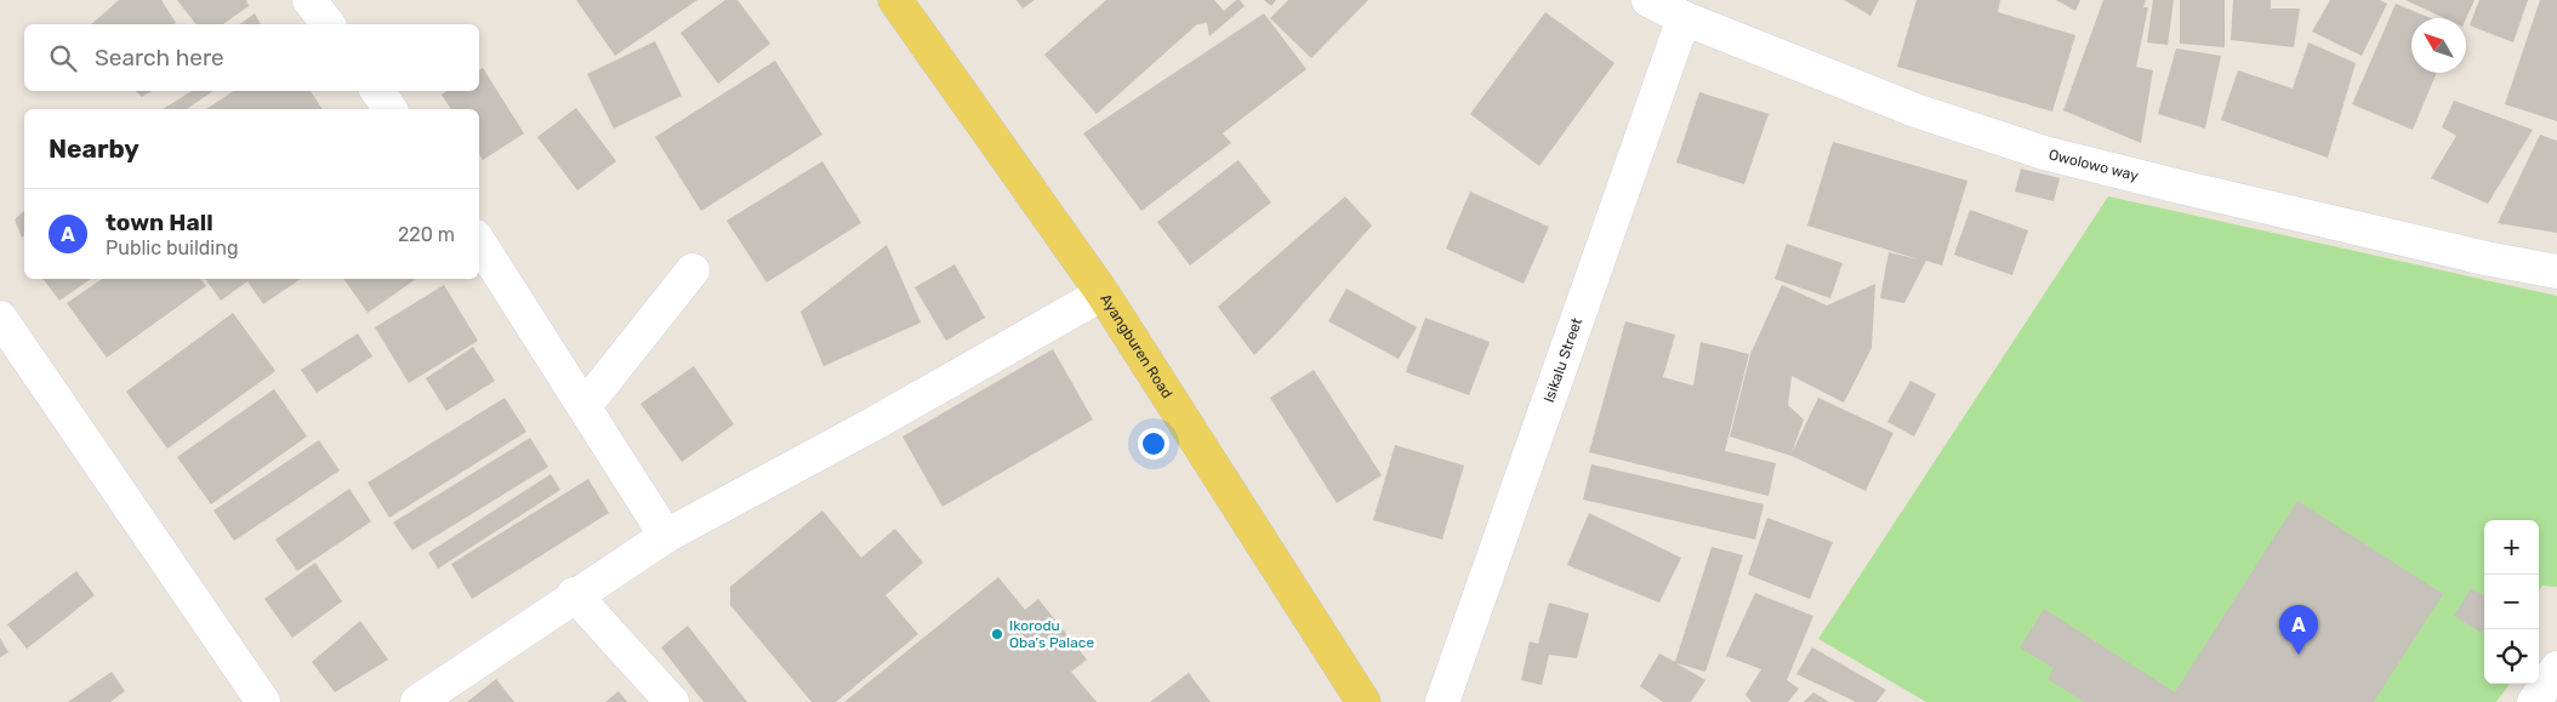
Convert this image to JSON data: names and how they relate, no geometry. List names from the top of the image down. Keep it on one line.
{"streets":{"main road":["Ayangburen Road"],"street":["Owolowo way","Isikalu Street"]},"crossings":[["Owolowo way","Isikalu Street"]],"places":["Ikorodu Oba's Palace"],"north":"top left","page":{"search":"Search here","heading":"Nearby","list":[{"mark":"A","name":"town Hall","note":"Public building","value":"220 m"}],"map_buttons":["+","−"],"pins":"A"}}
